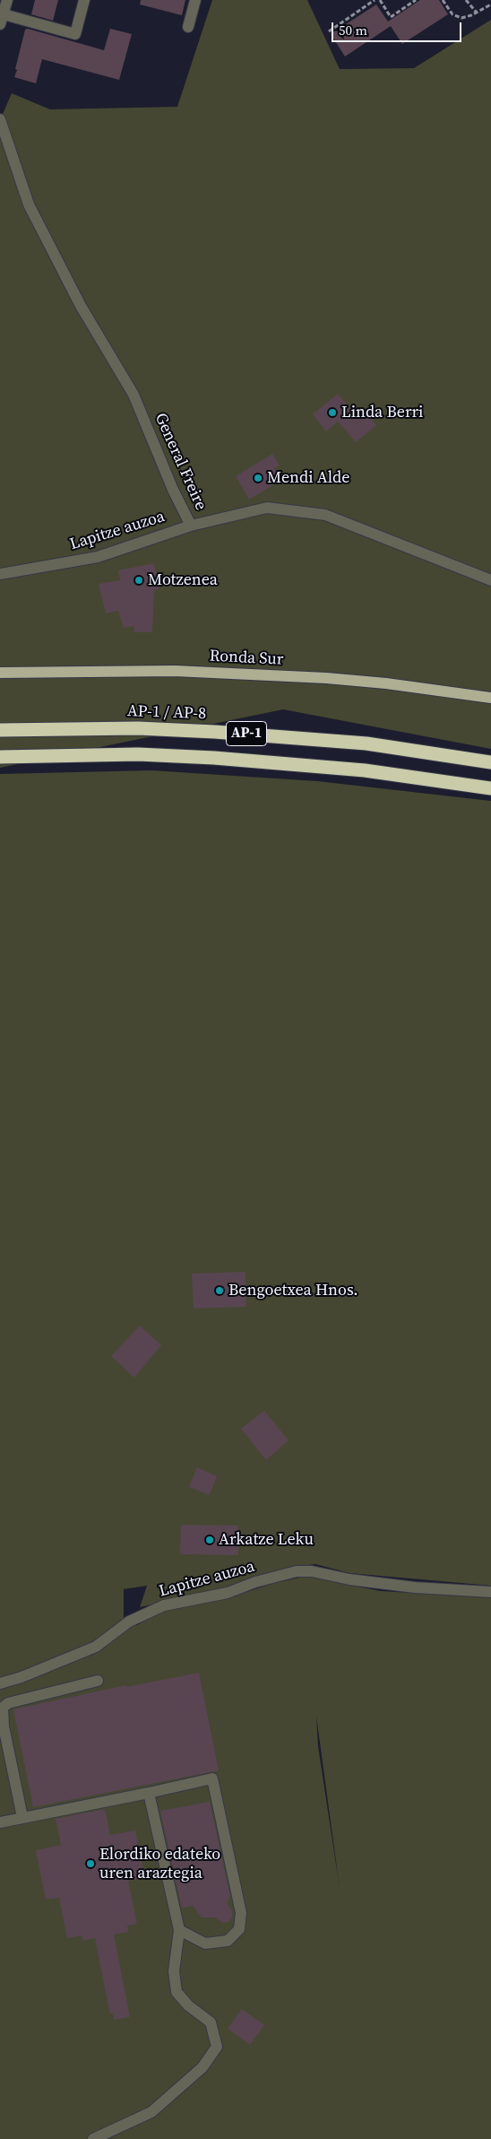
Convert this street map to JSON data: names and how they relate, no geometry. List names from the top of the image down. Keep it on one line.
{"streets":{"highway":["AP-1 / AP-8","AP-1"],"main road":["Ronda Sur"],"street":["General Freire","Lapitze auzoa"]},"crossings":[["General Freire","Lapitze auzoa"]],"places":["Linda Berri","Mendi Alde","Motzenea","Bengoetxea Hnos.","Arkatze Leku","Elordiko edateko uren araztegia"],"scale_bar":"50 m"}
